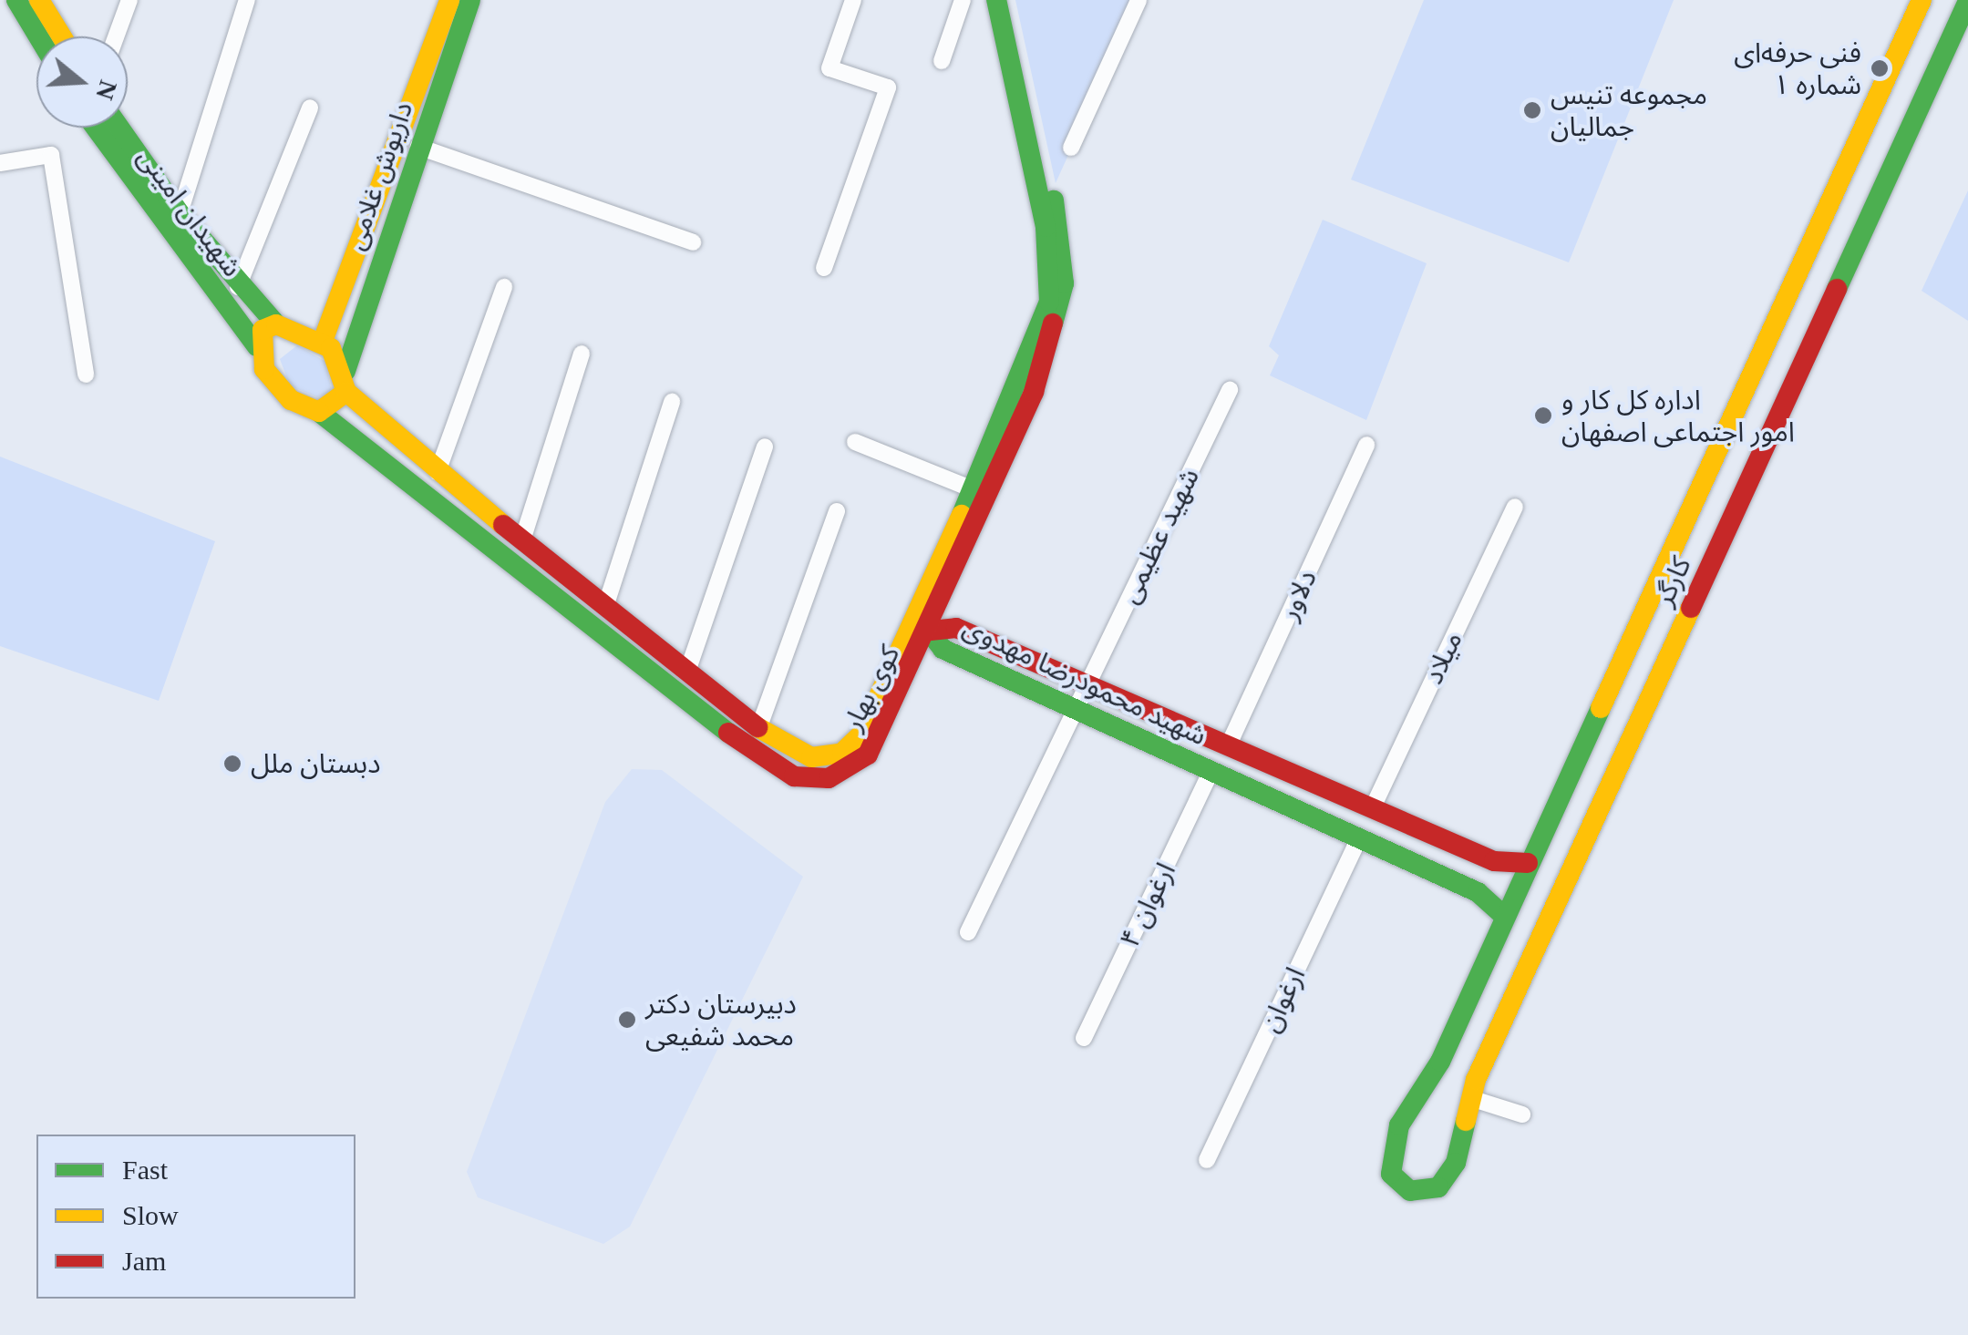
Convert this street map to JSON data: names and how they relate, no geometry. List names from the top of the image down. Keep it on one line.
{"streets":{"street":["داریوش غلامی","شهیدان امینی","شهید عظیمی","کارگر","دلاور","میلاد","شهید محمودرضا مهدوی","کوی بهار","ارغوان ۴","ارغوان"]},"crossings":[["داریوش غلامی","کوی بهار"],["شهیدان امینی","کوی بهار"],["شهید عظیمی","شهید محمودرضا مهدوی"],["کارگر","شهید محمودرضا مهدوی"],["دلاور","شهید محمودرضا مهدوی"],["میلاد","شهید محمودرضا مهدوی"],["شهید محمودرضا مهدوی","کوی بهار"],["شهید محمودرضا مهدوی","ارغوان ۴"],["شهید محمودرضا مهدوی","ارغوان"]],"places":["فنی حرفه‌ای شماره ۱","مجموعه تنیس جمالیان","اداره کل کار و امور اجتماعی اصفهان","دبستان ملل","دبیرستان دکتر محمد شفیعی"],"legend":["Fast","Slow","Jam"],"north":"right"}
